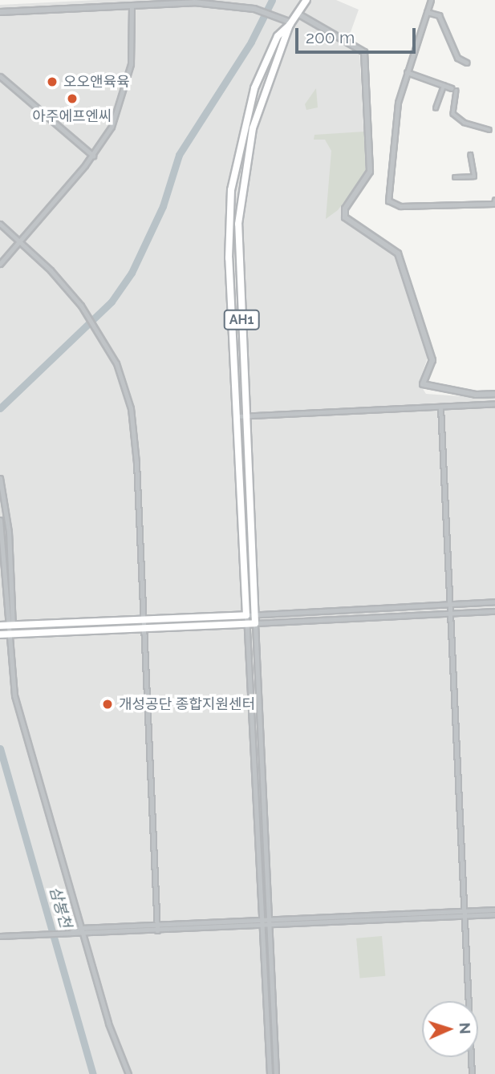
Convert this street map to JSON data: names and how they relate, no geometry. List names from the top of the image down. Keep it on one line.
{"streets":{"main road":["AH1"]},"water":["삼봉천"],"places":["오오앤육육","아주에프엔씨","개성공단 종합지원센터"],"scale_bar":"200 m","north":"right"}
